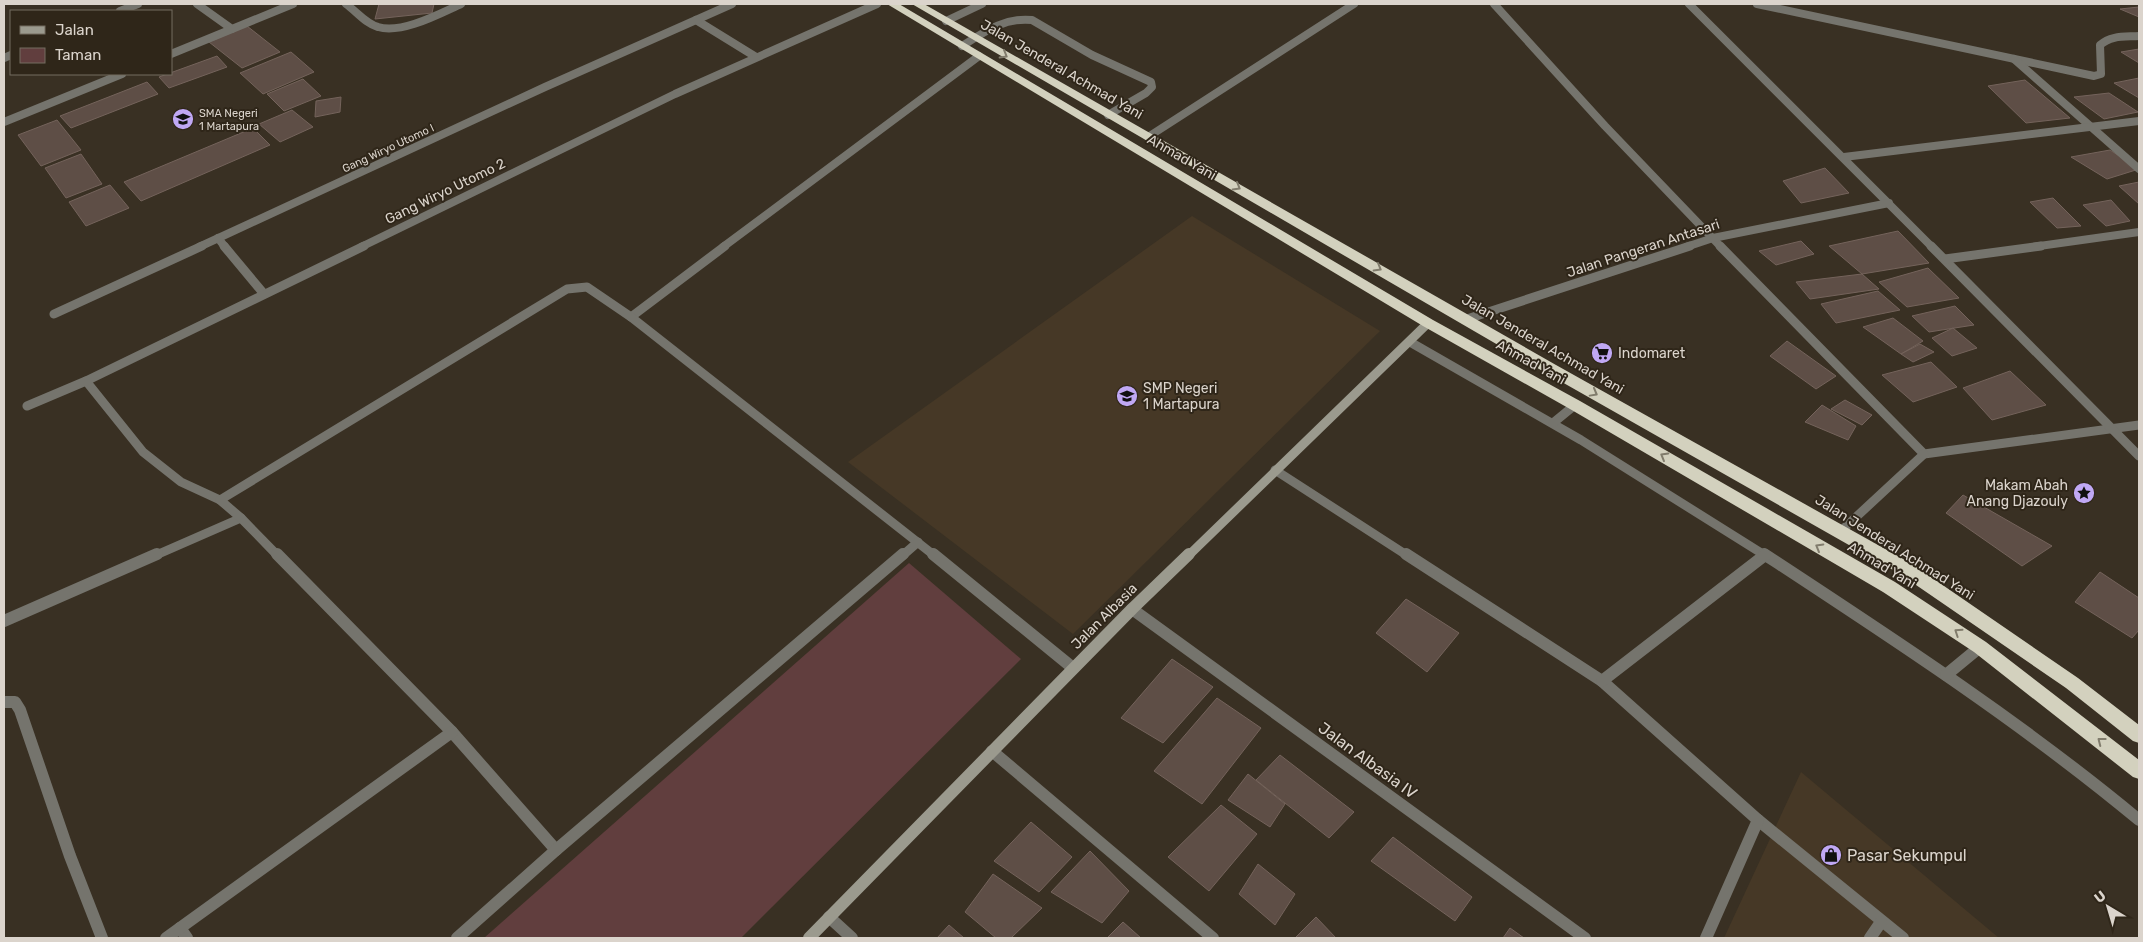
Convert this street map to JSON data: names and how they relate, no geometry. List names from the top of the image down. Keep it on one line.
{"streets":{"highway":["Jalan Jenderal Achmad Yani","Ahmad Yani"],"street":["Gang Wiryo Utomo I","Gang Wiryo Utomo 2","Jalan Pangeran Antasari","Jalan Albasia","Jalan Albasia IV"]},"crossings":[["Jalan Jenderal Achmad Yani","Jalan Pangeran Antasari"],["Ahmad Yani","Jalan Albasia"],["Jalan Albasia","Jalan Albasia IV"]],"one_way":["Jalan Jenderal Achmad Yani","Ahmad Yani"],"places":{"school or university":["SMA Negeri 1 Martapura","SMP Negeri 1 Martapura"],"supermarket":["Indomaret"],"place":["Makam Abah Anang Djazouly"],"shop":["Pasar Sekumpul"]},"legend":["Jalan","Taman"],"north":"top left"}
